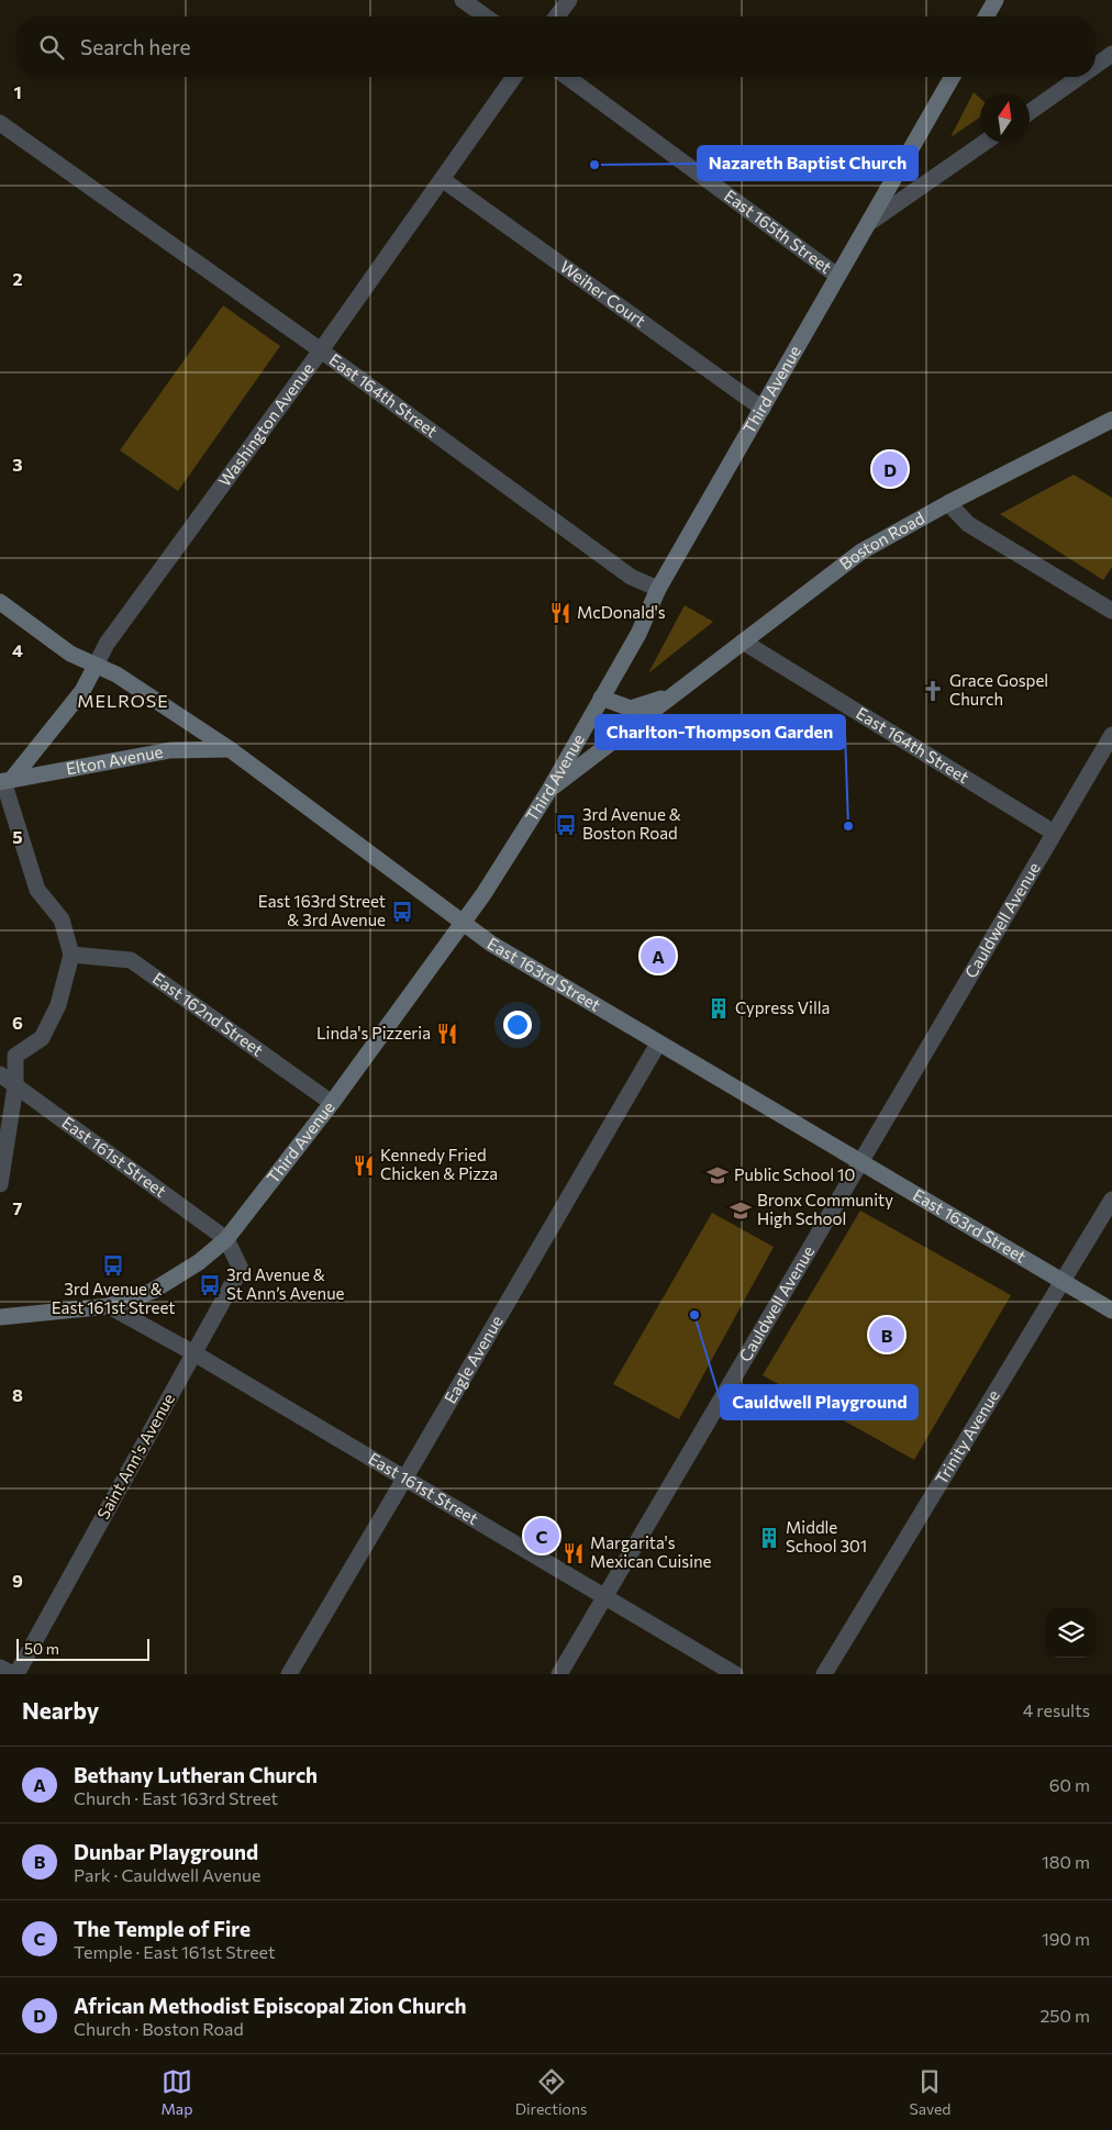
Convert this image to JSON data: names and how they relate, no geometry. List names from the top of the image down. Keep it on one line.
{"streets":{"main road":["Third Avenue","Washington Avenue","Boston Road","Elton Avenue","East 163rd Street"],"street":["East 165th Street","Weiher Court","East 164th Street","Cauldwell Avenue","East 162nd Street","East 161st Street","Eagle Avenue","Trinity Avenue","Saint Ann's Avenue"]},"crossings":[["East 165th Street","Third Avenue"],["Weiher Court","Third Avenue"],["Weiher Court","Washington Avenue"],["Third Avenue","East 164th Street"],["Third Avenue","Boston Road"],["Third Avenue","East 163rd Street"],["Third Avenue","East 162nd Street"],["Third Avenue","East 161st Street"],["Third Avenue","Saint Ann's Avenue"],["East 164th Street","Washington Avenue"],["East 164th Street","Boston Road"],["East 164th Street","Cauldwell Avenue"],["Washington Avenue","Elton Avenue"],["Washington Avenue","East 163rd Street"],["Elton Avenue","East 163rd Street"],["Cauldwell Avenue","East 163rd Street"],["Cauldwell Avenue","East 161st Street"],["East 163rd Street","Eagle Avenue"],["East 163rd Street","Trinity Avenue"],["East 161st Street","Saint Ann's Avenue"]],"districts":["MELROSE"],"places":{"other":["Nazareth Baptist Church","Charlton-Thompson Garden","Cauldwell Playground"],"restaurant":["McDonald's","Linda's Pizzeria","Kennedy Fried Chicken & Pizza","Margarita's Mexican Cuisine"],"church":["Grace Gospel Church"],"bus stop":["3rd Avenue & Boston Road","East 163rd Street & 3rd Avenue","3rd Avenue & East 161st Street","3rd Avenue & St Ann’s Avenue"],"building":["Cypress Villa","Middle School 301"],"school or university":["Public School 10","Bronx Community High School"]},"scale_bar":"50 m","north":"top","page":{"search":"Search here","pins":["D","A","B","C"],"scale":"50 m","heading":["Nearby","4 results"],"list":[{"mark":"A","name":"Bethany Lutheran Church","note":"Church · East 163rd Street","value":"60 m"},{"mark":"B","name":"Dunbar Playground","note":"Park · Cauldwell Avenue","value":"180 m"},{"mark":"C","name":"The Temple of Fire","note":"Temple · East 161st Street","value":"190 m"},{"mark":"D","name":"African Methodist Episcopal Zion Church","note":"Church · Boston Road","value":"250 m"}],"nav":["Map","Directions","Saved"]},"grid":{"rows":["1","2","3","4","5","6","7","8","9"]}}
